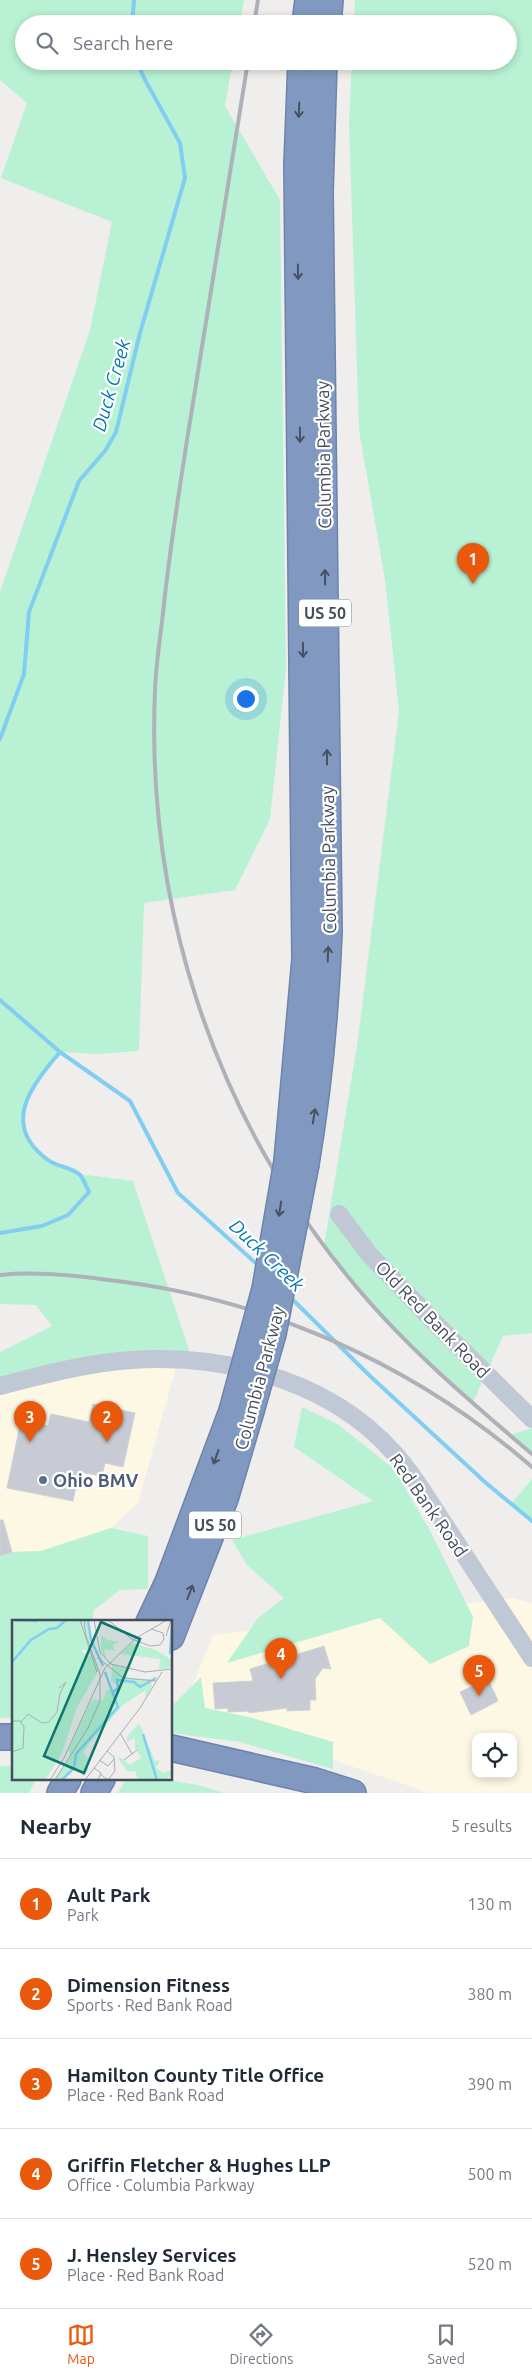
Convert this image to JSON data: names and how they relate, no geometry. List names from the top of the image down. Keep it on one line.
{"streets":{"highway":["Columbia Parkway","US 50"],"street":["Old Red Bank Road","Red Bank Road"]},"water":["Duck Creek"],"places":["Ohio BMV"],"page":{"search":"Search here","pins":["1","2","3","4","5"],"heading":["Nearby","5 results"],"list":[{"mark":"1","name":"Ault Park","note":"Park","value":"130 m"},{"mark":"2","name":"Dimension Fitness","note":"Sports · Red Bank Road","value":"380 m"},{"mark":"3","name":"Hamilton County Title Office","note":"Place · Red Bank Road","value":"390 m"},{"mark":"4","name":"Griffin Fletcher & Hughes LLP","note":"Office · Columbia Parkway","value":"500 m"},{"mark":"5","name":"J. Hensley Services","note":"Place · Red Bank Road","value":"520 m"}],"nav":["Map","Directions","Saved"]}}
